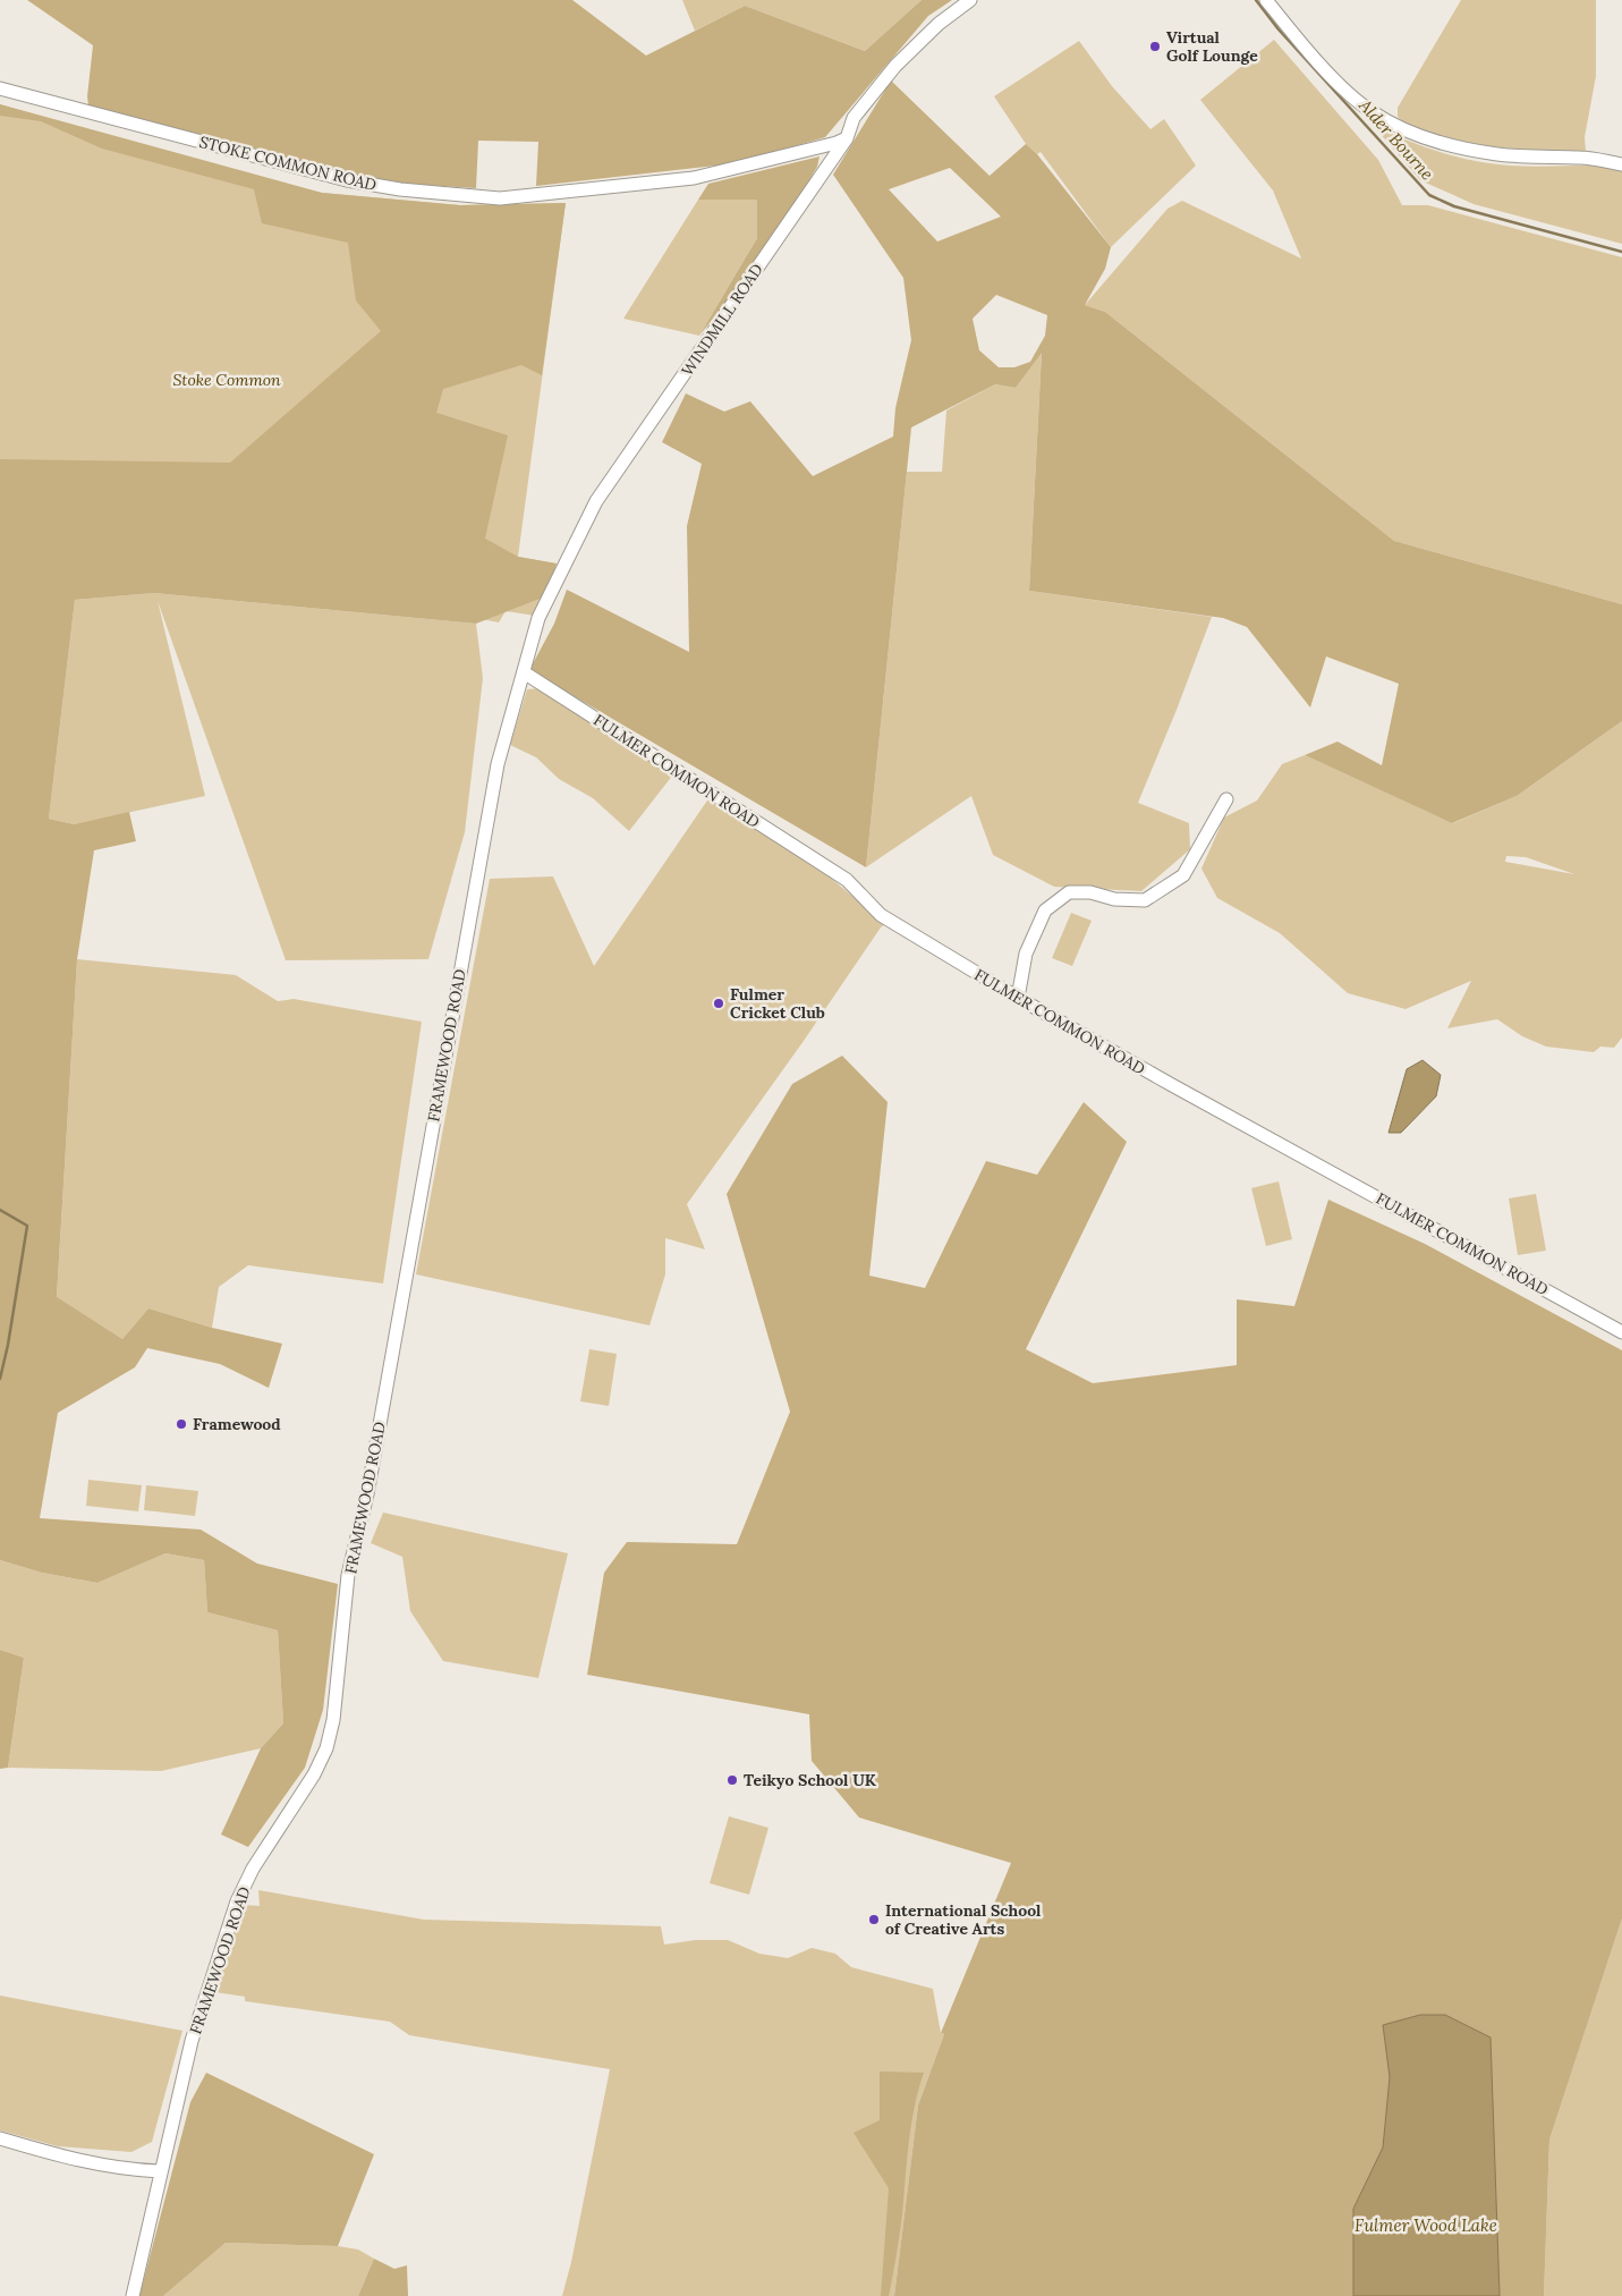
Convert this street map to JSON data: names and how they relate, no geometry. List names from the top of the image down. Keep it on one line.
{"streets":{"street":["STOKE COMMON ROAD","WINDMILL ROAD","FULMER COMMON ROAD","FRAMEWOOD ROAD"]},"crossings":[["STOKE COMMON ROAD","WINDMILL ROAD"],["WINDMILL ROAD","FULMER COMMON ROAD"],["WINDMILL ROAD","FRAMEWOOD ROAD"],["FULMER COMMON ROAD","FRAMEWOOD ROAD"]],"water":["Alder Bourne","Fulmer Wood Lake"],"parks":["Stoke Common"],"places":["Virtual Golf Lounge","Fulmer Cricket Club","Framewood","Teikyo School UK","International School of Creative Arts"]}
